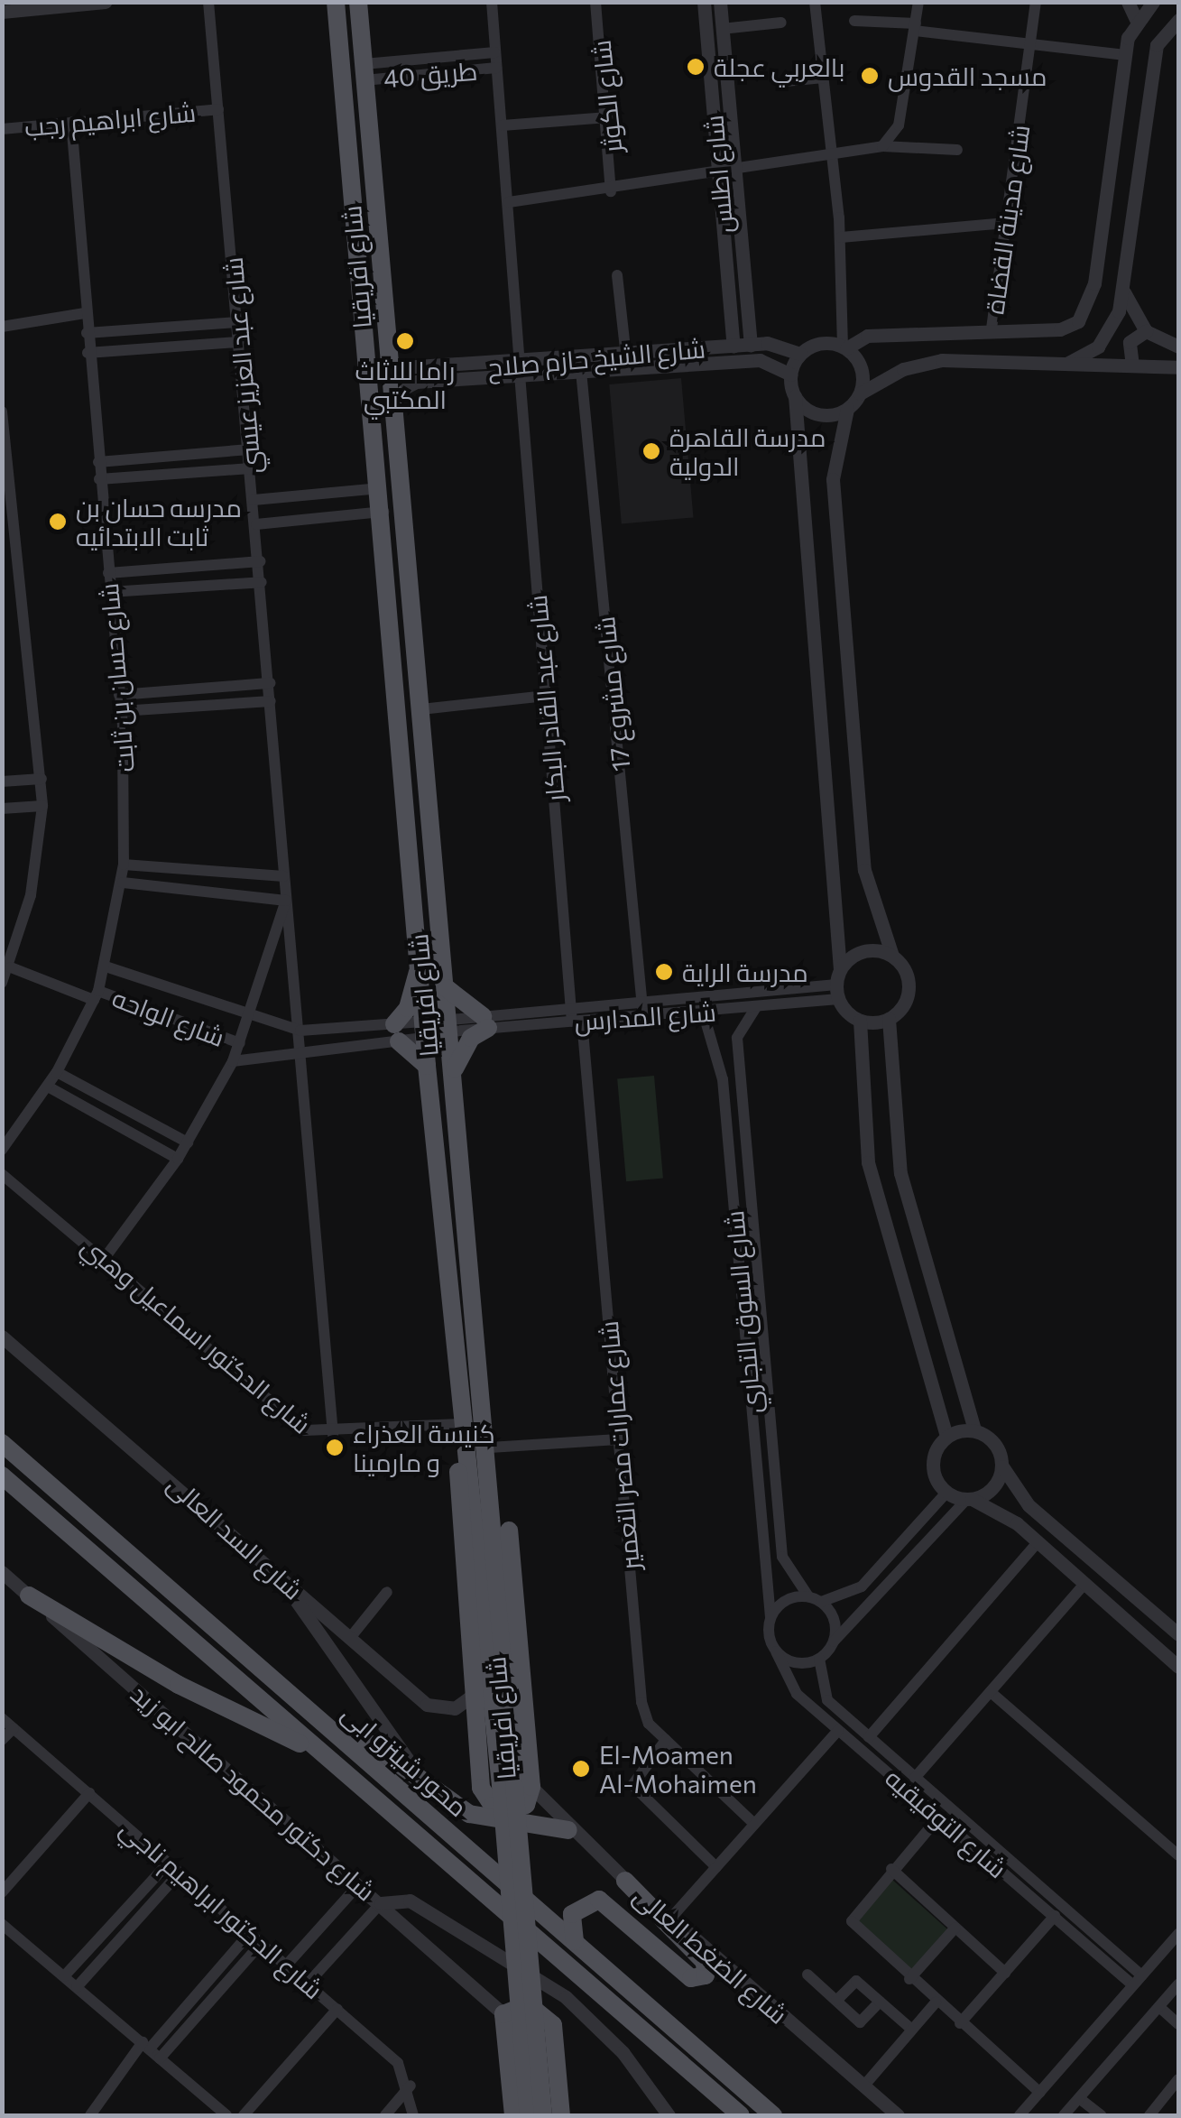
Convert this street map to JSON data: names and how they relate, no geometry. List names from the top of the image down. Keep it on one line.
{"streets":{"main road":["شارع افريقيا","محور شينزو ابى"],"street":["طريق 40","شارع الكوثر","شارع ابراهيم رجب","شارع اطلس","شارع مدينة القضاة","شارع الشيخ حازم صلاح","شارع عبد العزيز عيسي","شارع حسان بن ثابت","شارع مشروع 17","شارع عبد القادر البكار","شارع المدارس","شارع الواحه","شارع السوق التجاري","شارع الدكتور اسماعيل وهبي","شارع عمارات مصر التعمير","شارع السد العالى","شارع دكتور محمود صالح ابو زيد","شارع التوفيقيه","شارع الدكتور ابراهيم ناجي","شارع الضغط العالى"]},"crossings":[["طريق 40","شارع افريقيا"],["طريق 40","شارع عبد القادر البكار"],["شارع ابراهيم رجب","شارع عبد العزيز عيسي"],["شارع ابراهيم رجب","شارع حسان بن ثابت"],["شارع اطلس","شارع الشيخ حازم صلاح"],["شارع افريقيا","شارع الشيخ حازم صلاح"],["شارع افريقيا","شارع المدارس"],["شارع افريقيا","شارع الدكتور اسماعيل وهبي"],["شارع افريقيا","شارع السد العالى"],["شارع افريقيا","شارع الضغط العالى"],["شارع الشيخ حازم صلاح","شارع مشروع 17"],["شارع الشيخ حازم صلاح","شارع عبد القادر البكار"],["شارع عبد العزيز عيسي","شارع الواحه"],["شارع حسان بن ثابت","شارع الواحه"],["شارع مشروع 17","شارع المدارس"],["شارع عبد القادر البكار","شارع المدارس"],["شارع عبد القادر البكار","شارع عمارات مصر التعمير"],["شارع المدارس","شارع السوق التجاري"],["شارع المدارس","شارع عمارات مصر التعمير"],["شارع السوق التجاري","شارع التوفيقيه"]],"places":["بالعربي عجلة","مسجد القدوس","راما للاثاث المكتبي","مدرسة القاهرة الدولية","مدرسه حسان بن ثابت الابتدائيه","مدرسة الراية","كنيسة العذراء و مارمينا","El-Moamen Al-Mohaimen"]}
